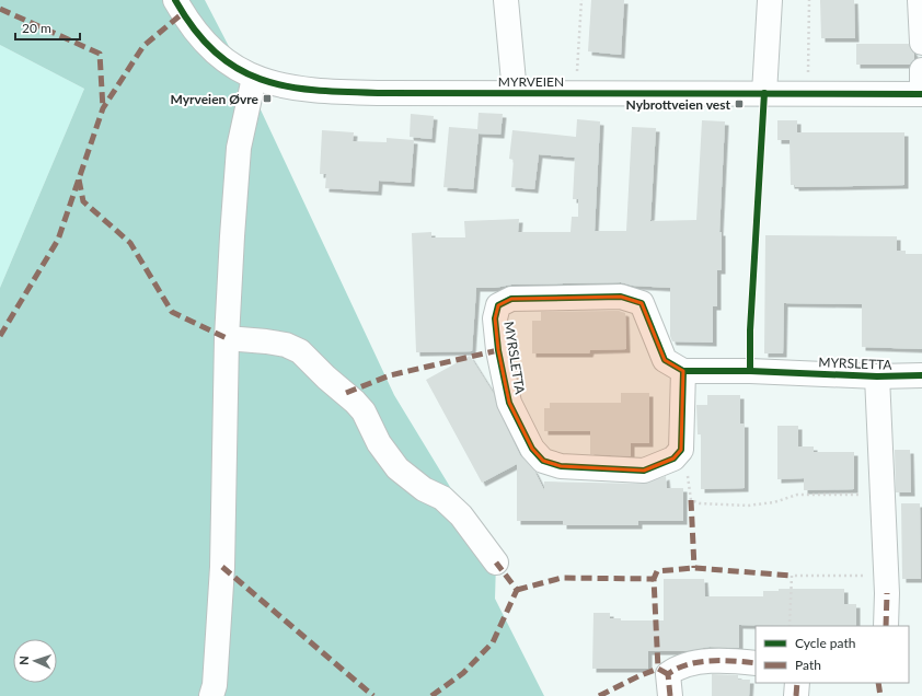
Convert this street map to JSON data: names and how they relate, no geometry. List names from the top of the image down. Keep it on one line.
{"streets":{"street":["MYRVEIEN","MYRSLETTA"]},"places":{"transit":["Myrveien Øvre","Nybrottveien vest"]},"legend":["Cycle path","Path"],"scale_bar":"20 m","north":"left"}
